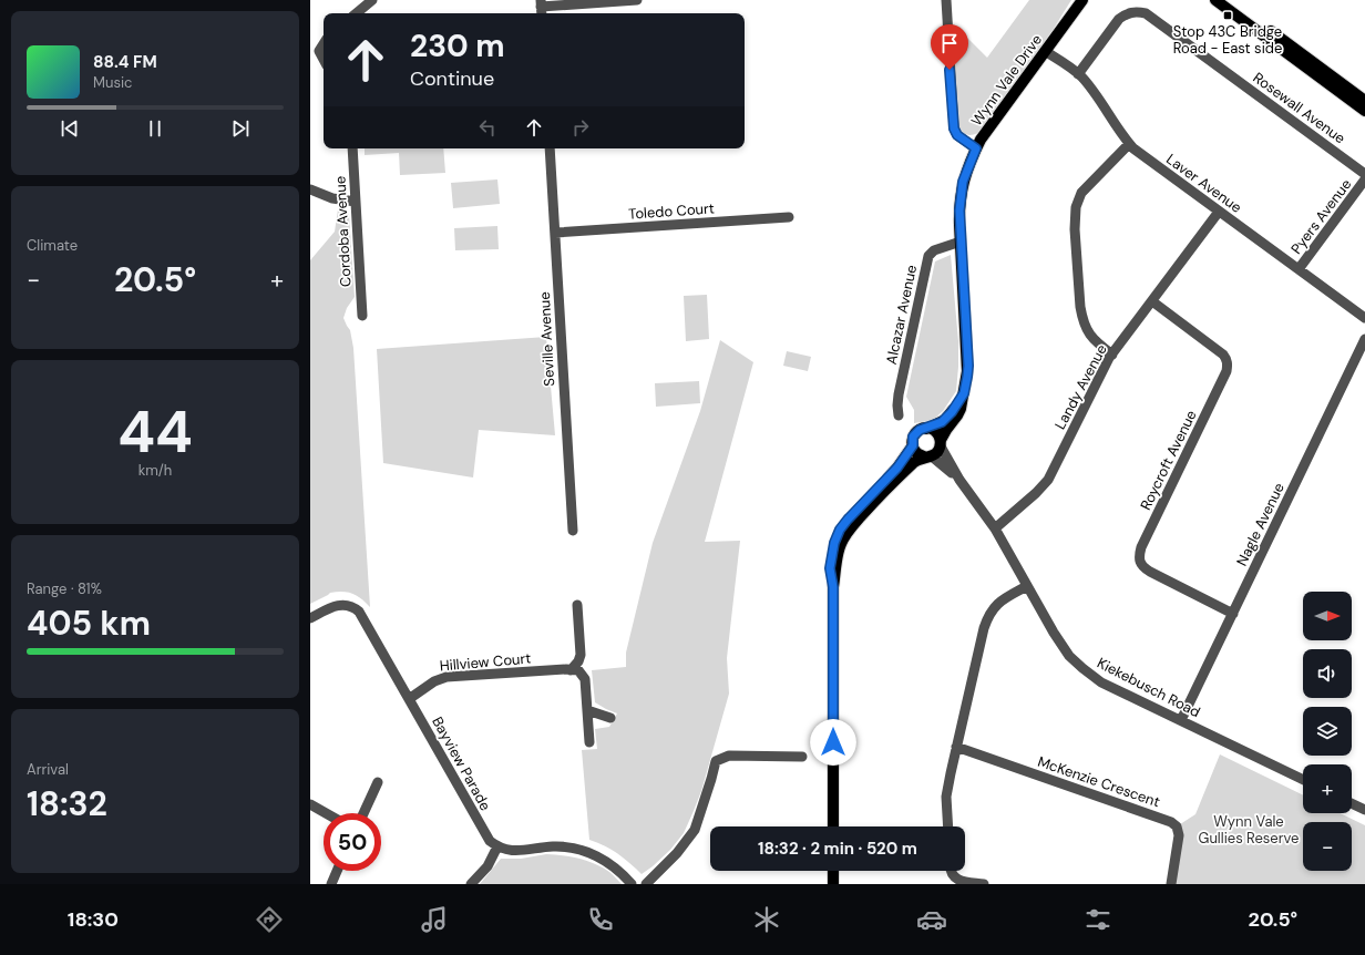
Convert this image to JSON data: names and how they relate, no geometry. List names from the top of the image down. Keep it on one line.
{"streets":{"main road":["Wynn Vale Drive"],"street":["Rosewall Avenue","Laver Avenue","Toledo Court","Pyers Avenue","Cordoba Avenue","Alcazar Avenue","Seville Avenue","Landy Avenue","Roycroft Avenue","Nagle Avenue","Hillview Court","Kiekebusch Road","Bayview Parade","McKenzie Crescent"]},"crossings":[["Wynn Vale Drive","Laver Avenue"],["Wynn Vale Drive","Alcazar Avenue"],["Wynn Vale Drive","Kiekebusch Road"],["Rosewall Avenue","Laver Avenue"],["Laver Avenue","Pyers Avenue"],["Laver Avenue","Landy Avenue"],["Toledo Court","Seville Avenue"],["Landy Avenue","Roycroft Avenue"],["Landy Avenue","Kiekebusch Road"],["Roycroft Avenue","Nagle Avenue"],["Nagle Avenue","Kiekebusch Road"],["Hillview Court","Bayview Parade"]],"parks":["Wynn Vale Gullies Reserve"],"places":{"transit":["Stop 43C Bridge Road - East side"]},"north":"right","page":{"turn":["230 m","Continue"],"song":["88.4 FM","Music"],"tile":["Climate",["44","km/h"],["Range · 81%","405 km"],["Arrival","18:32"]],"heat":["−","20.5°","+"],"map_buttons":["+","−"],"limit":"50","trip":"18:32 · 2 min · 520 m","tabs":["18:30","20.5°"]}}
